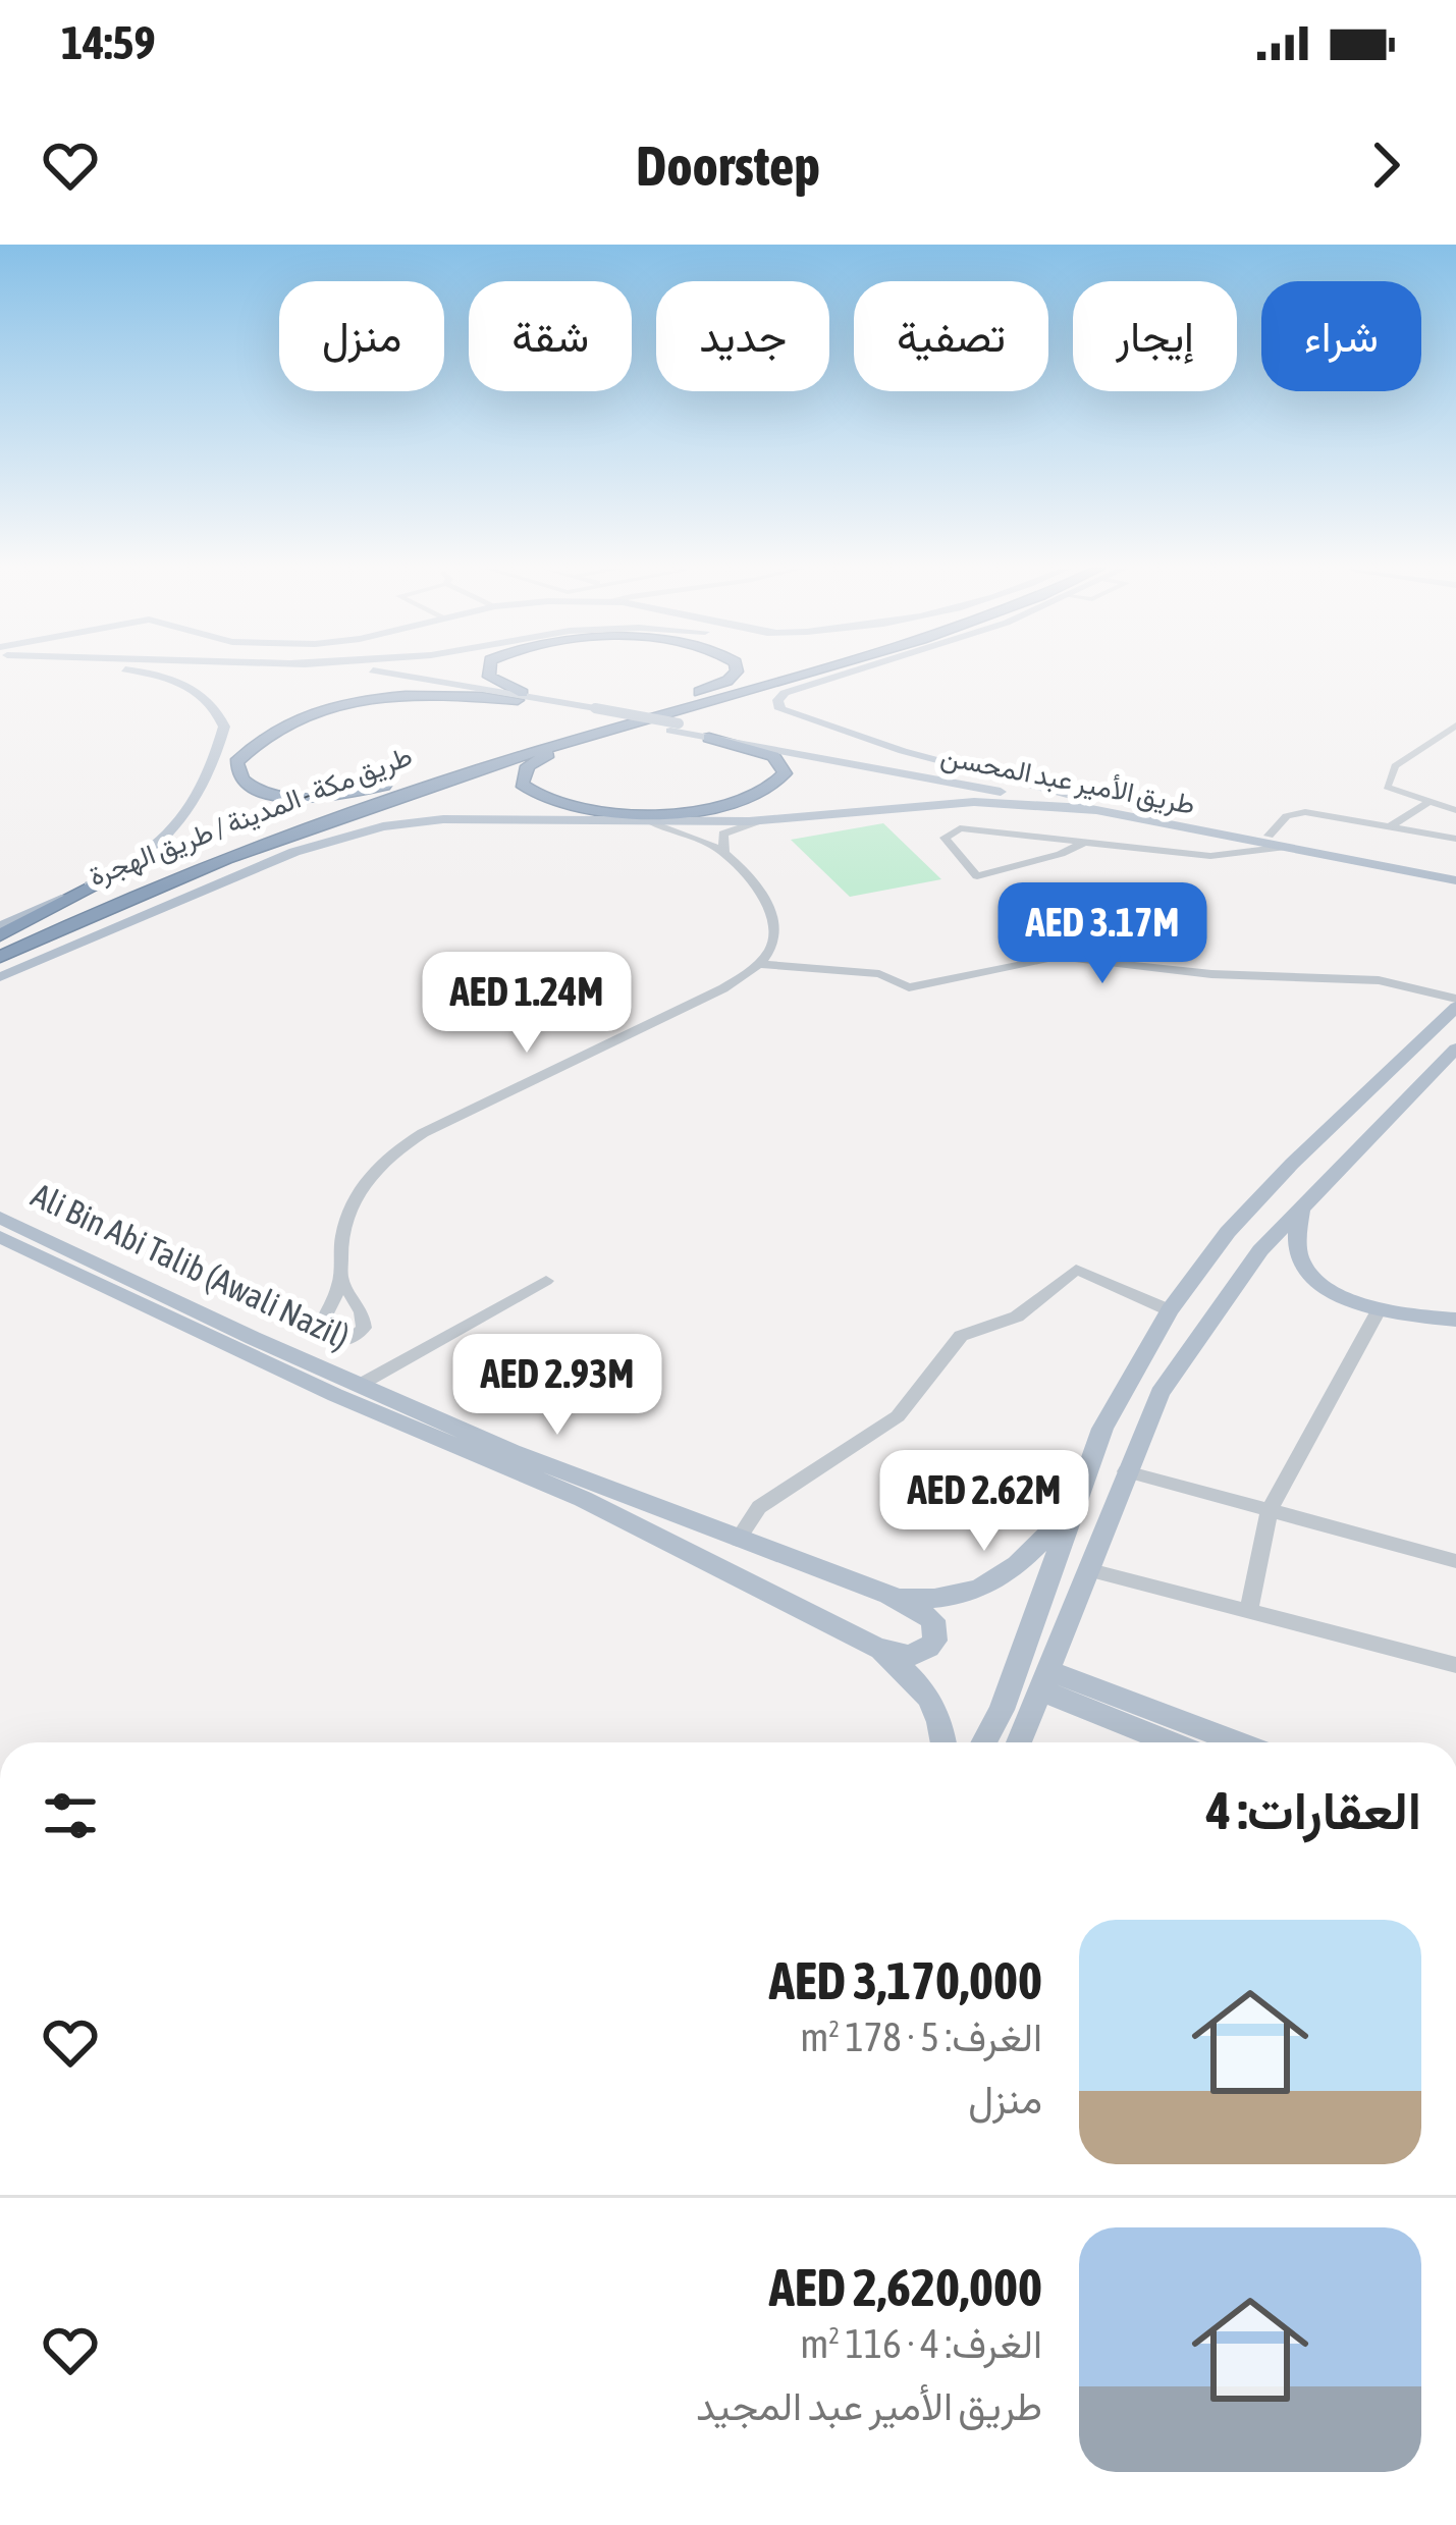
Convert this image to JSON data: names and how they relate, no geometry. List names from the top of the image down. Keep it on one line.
{"streets":{"highway":["طريق مكة - المدينة / طريق الهجرة"],"main road":["طريق الأمير عبد المحسن","Ali Bin Abi Talib (Awali Nazil)"]},"page":{"status":"14:59","header":"Doorstep","chip":["شراء","إيجار","تصفية","جديد","شقة","منزل"],"price":["AED 3.17M","AED 1.24M","AED 2.93M","AED 2.62M"],"heading":"العقارات: 4","list":[{"name":"AED 3,170,000","note":"الغرف: 5 · 178 m² · منزل"},{"name":"AED 2,620,000","note":"الغرف: 4 · 116 m² · طريق الأمير عبد المجيد"}]}}
